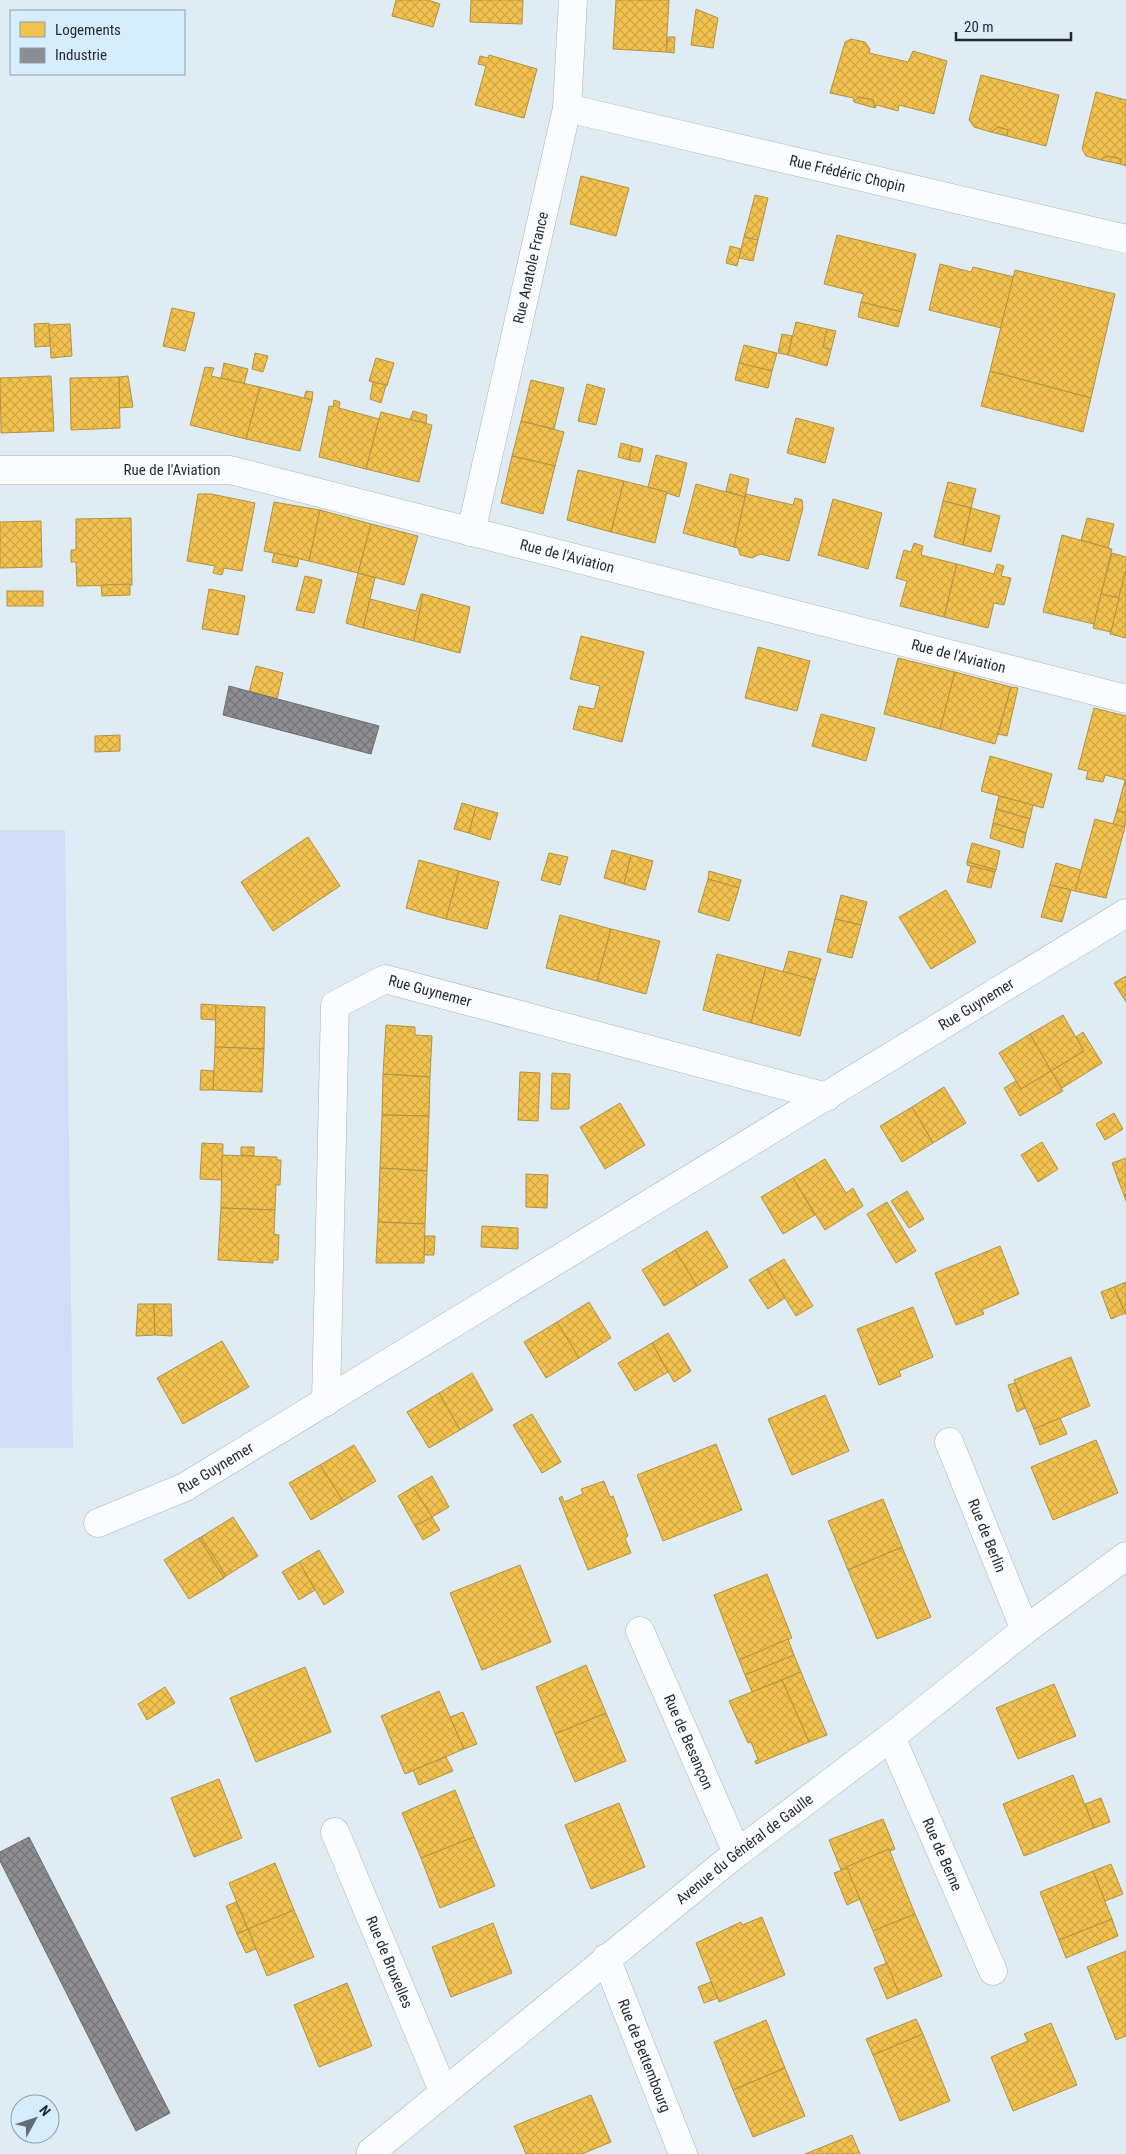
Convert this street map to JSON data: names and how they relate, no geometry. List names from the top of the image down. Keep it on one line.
{"streets":{"street":["Rue Frédéric Chopin","Rue Anatole France","Rue de l'Aviation","Rue Guynemer","Rue de Berlin","Rue de Besançon","Avenue du Général de Gaulle","Rue de Berne","Rue de Bruxelles","Rue de Bettembourg"]},"crossings":[["Rue Frédéric Chopin","Rue Anatole France"],["Rue Anatole France","Rue de l'Aviation"],["Rue de Berlin","Avenue du Général de Gaulle"],["Rue de Besançon","Avenue du Général de Gaulle"],["Avenue du Général de Gaulle","Rue de Berne"],["Avenue du Général de Gaulle","Rue de Bruxelles"],["Avenue du Général de Gaulle","Rue de Bettembourg"]],"legend":["Logements","Industrie"],"scale_bar":"20 m","north":"top right"}
